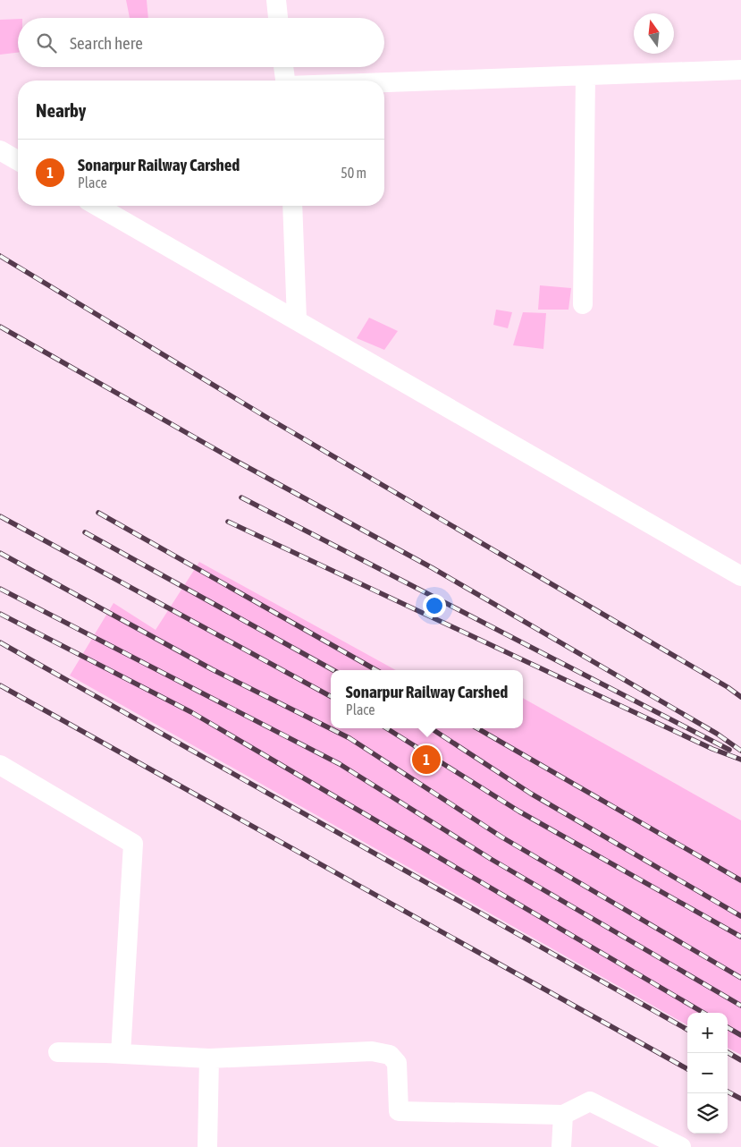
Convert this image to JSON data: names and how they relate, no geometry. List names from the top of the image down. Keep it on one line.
{"north":"top","page":{"search":"Search here","heading":"Nearby","list":[{"mark":"1","name":"Sonarpur Railway Carshed","note":"Place","value":"50 m"}],"popup":["Sonarpur Railway Carshed","Place"],"pins":"1","map_buttons":["+","−"]}}
